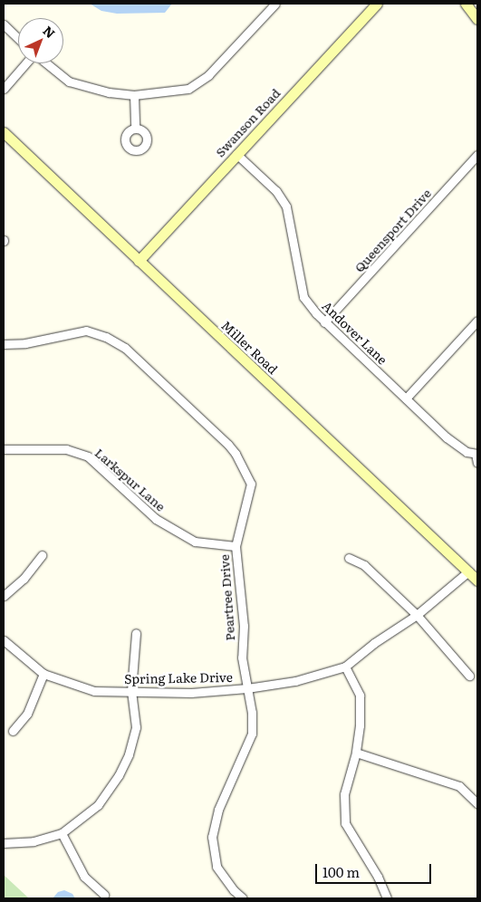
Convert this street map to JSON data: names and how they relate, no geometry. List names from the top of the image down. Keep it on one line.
{"streets":{"street":["Swanson Road","Queensport Drive","Andover Lane","Miller Road","Larkspur Lane","Peartree Drive","Spring Lake Drive"]},"crossings":[["Swanson Road","Andover Lane"],["Swanson Road","Miller Road"],["Queensport Drive","Andover Lane"],["Miller Road","Spring Lake Drive"],["Larkspur Lane","Peartree Drive"],["Peartree Drive","Spring Lake Drive"]],"scale_bar":"100 m","north":"top right"}
